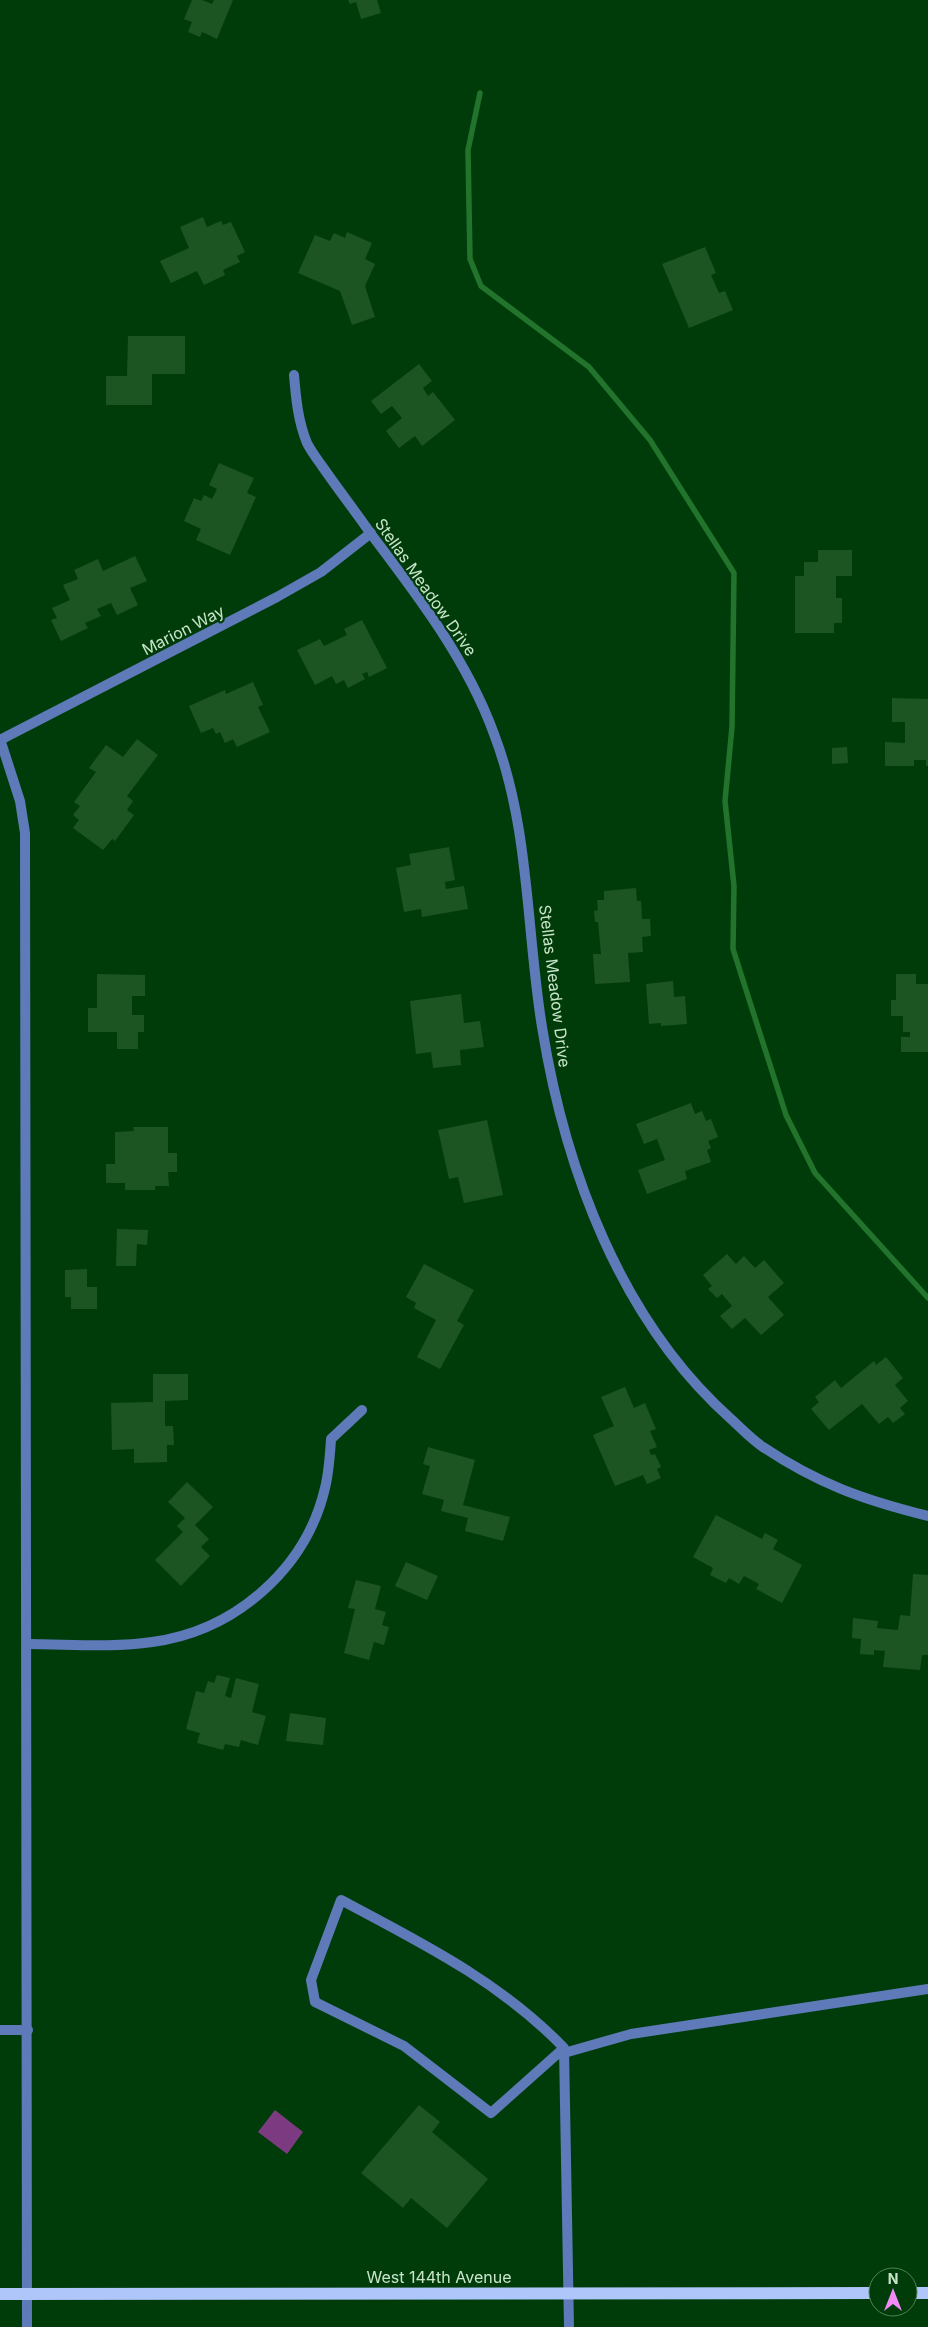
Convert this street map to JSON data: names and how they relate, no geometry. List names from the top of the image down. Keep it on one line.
{"streets":{"main road":["West 144th Avenue"],"street":["Stellas Meadow Drive","Marion Way"]},"crossings":[["Stellas Meadow Drive","Marion Way"]],"north":"top"}
